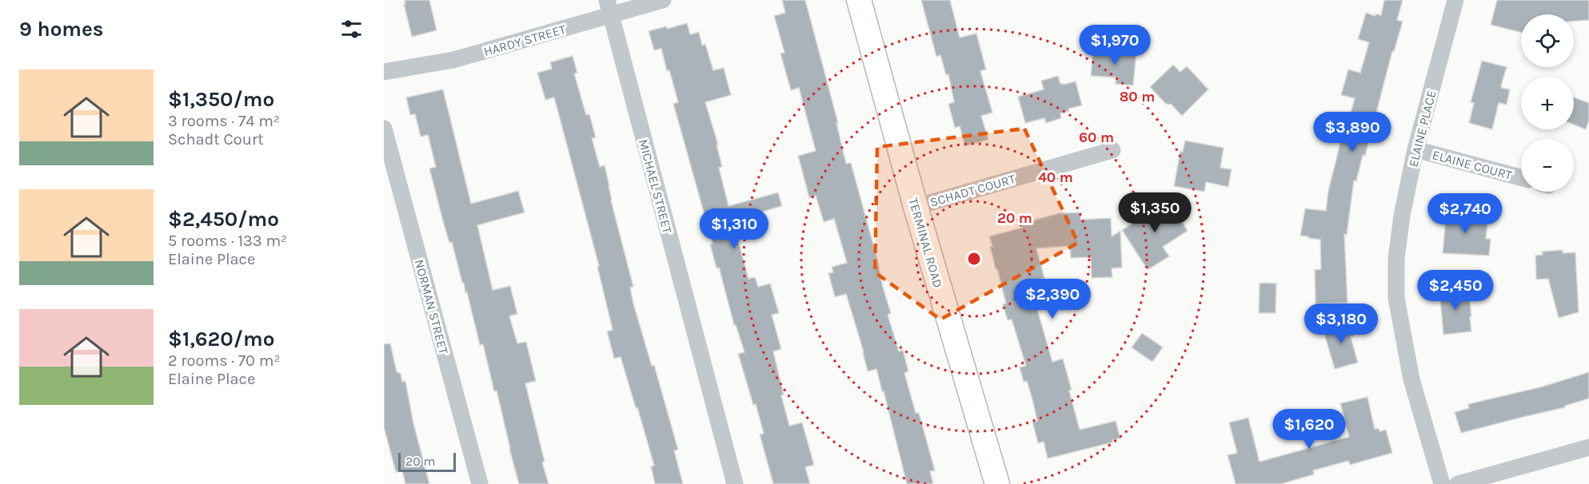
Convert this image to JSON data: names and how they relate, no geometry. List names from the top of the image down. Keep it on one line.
{"streets":{"main road":["TERMINAL ROAD"],"street":["HARDY STREET","ELAINE PLACE","ELAINE COURT","MICHAEL STREET","SCHADT COURT","NORMAN STREET"]},"crossings":[["HARDY STREET","MICHAEL STREET"],["ELAINE PLACE","ELAINE COURT"],["SCHADT COURT","TERMINAL ROAD"]],"scale_bar":"20 m","page":{"heading":"9 homes","map_buttons":["+","−"],"price":["$1,970","$3,890","$1,350","$2,740","$1,310","$2,450","$2,390","$3,180","$1,620"],"list":[{"name":"$1,350/mo","note":"3 rooms · 74 m² · Schadt Court"},{"name":"$2,450/mo","note":"5 rooms · 133 m² · Elaine Place"},{"name":"$1,620/mo","note":"2 rooms · 70 m² · Elaine Place"}],"scale":"20 m"},"rings":["80 m","60 m","40 m","20 m"]}
